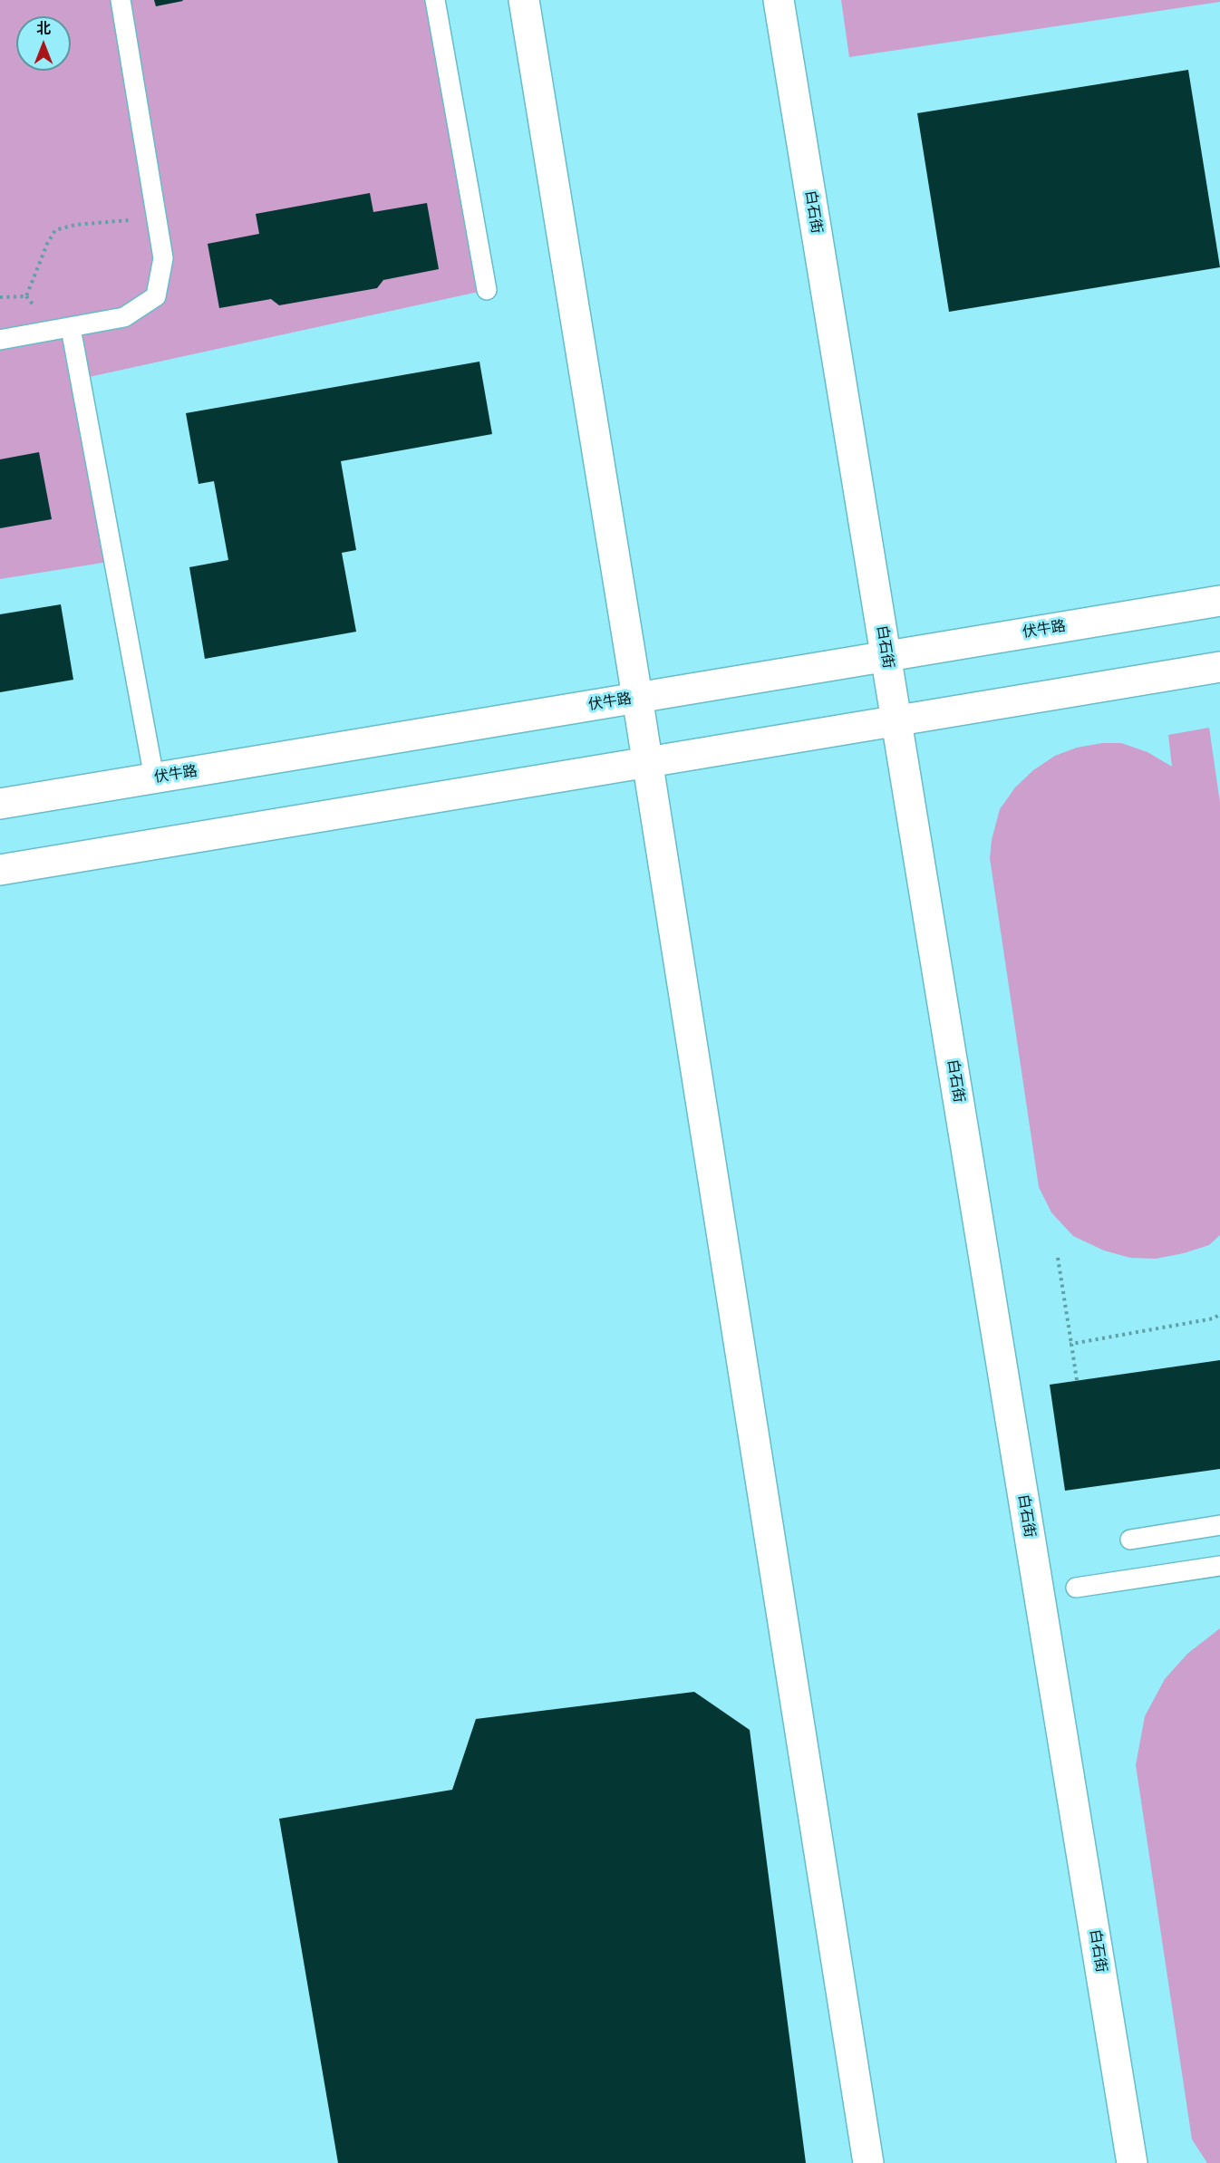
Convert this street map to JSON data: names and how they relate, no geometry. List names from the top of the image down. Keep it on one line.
{"streets":{"street":["白石街","伏牛路"]},"crossings":[["白石街","伏牛路"]],"north":"top"}
